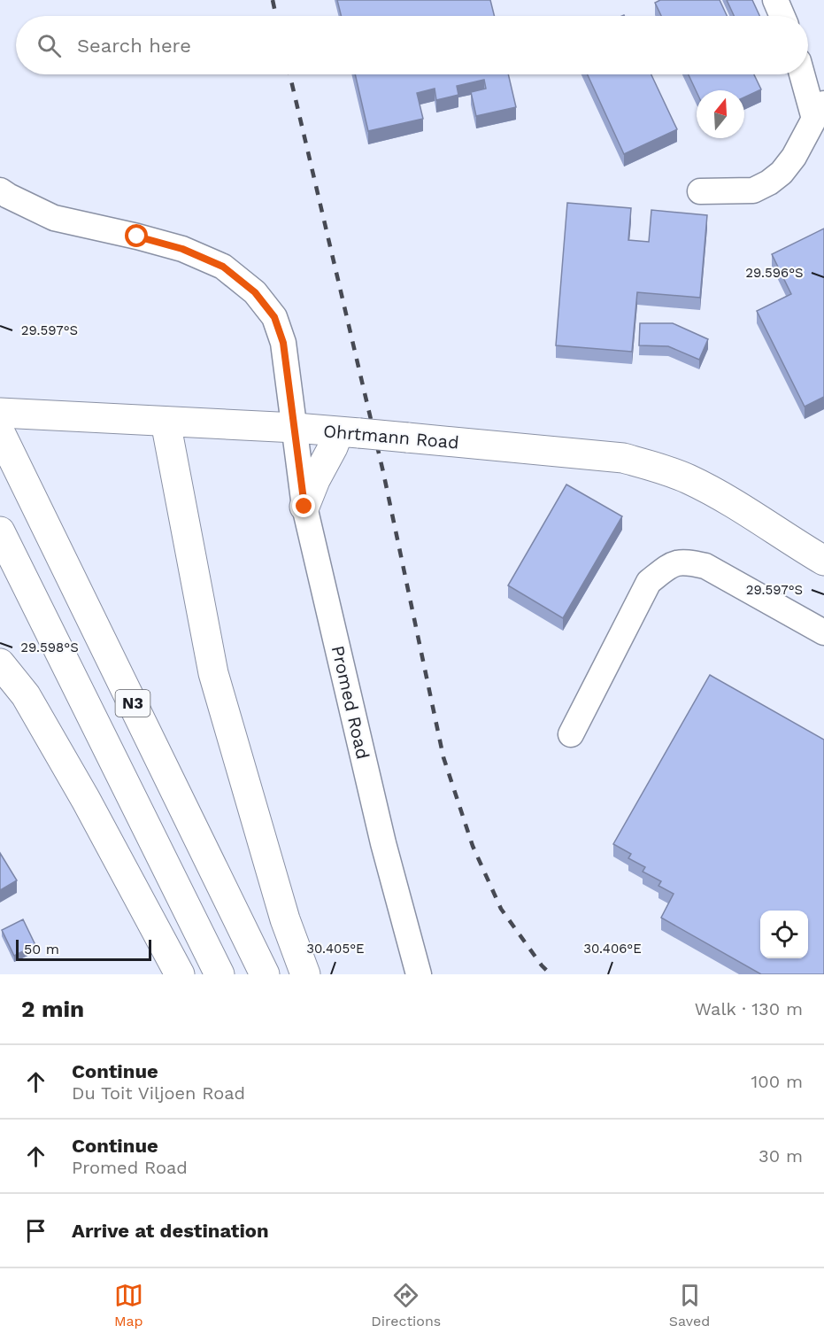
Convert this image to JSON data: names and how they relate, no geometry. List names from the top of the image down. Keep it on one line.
{"streets":{"main road":["Ohrtmann Road","N3"],"street":["Promed Road"]},"crossings":[["Ohrtmann Road","Promed Road"]],"scale_bar":"50 m","north":"top","page":{"search":"Search here","scale":"50 m","heading":["2 min","Walk · 130 m"],"list":[["Continue","Du Toit Viljoen Road","100 m"],["Continue","Promed Road","30 m"],"Arrive at destination"],"nav":["Map","Directions","Saved"]},"coordinates":["29.596°S","29.597°S","29.598°S","30.406°E","30.405°E"]}
